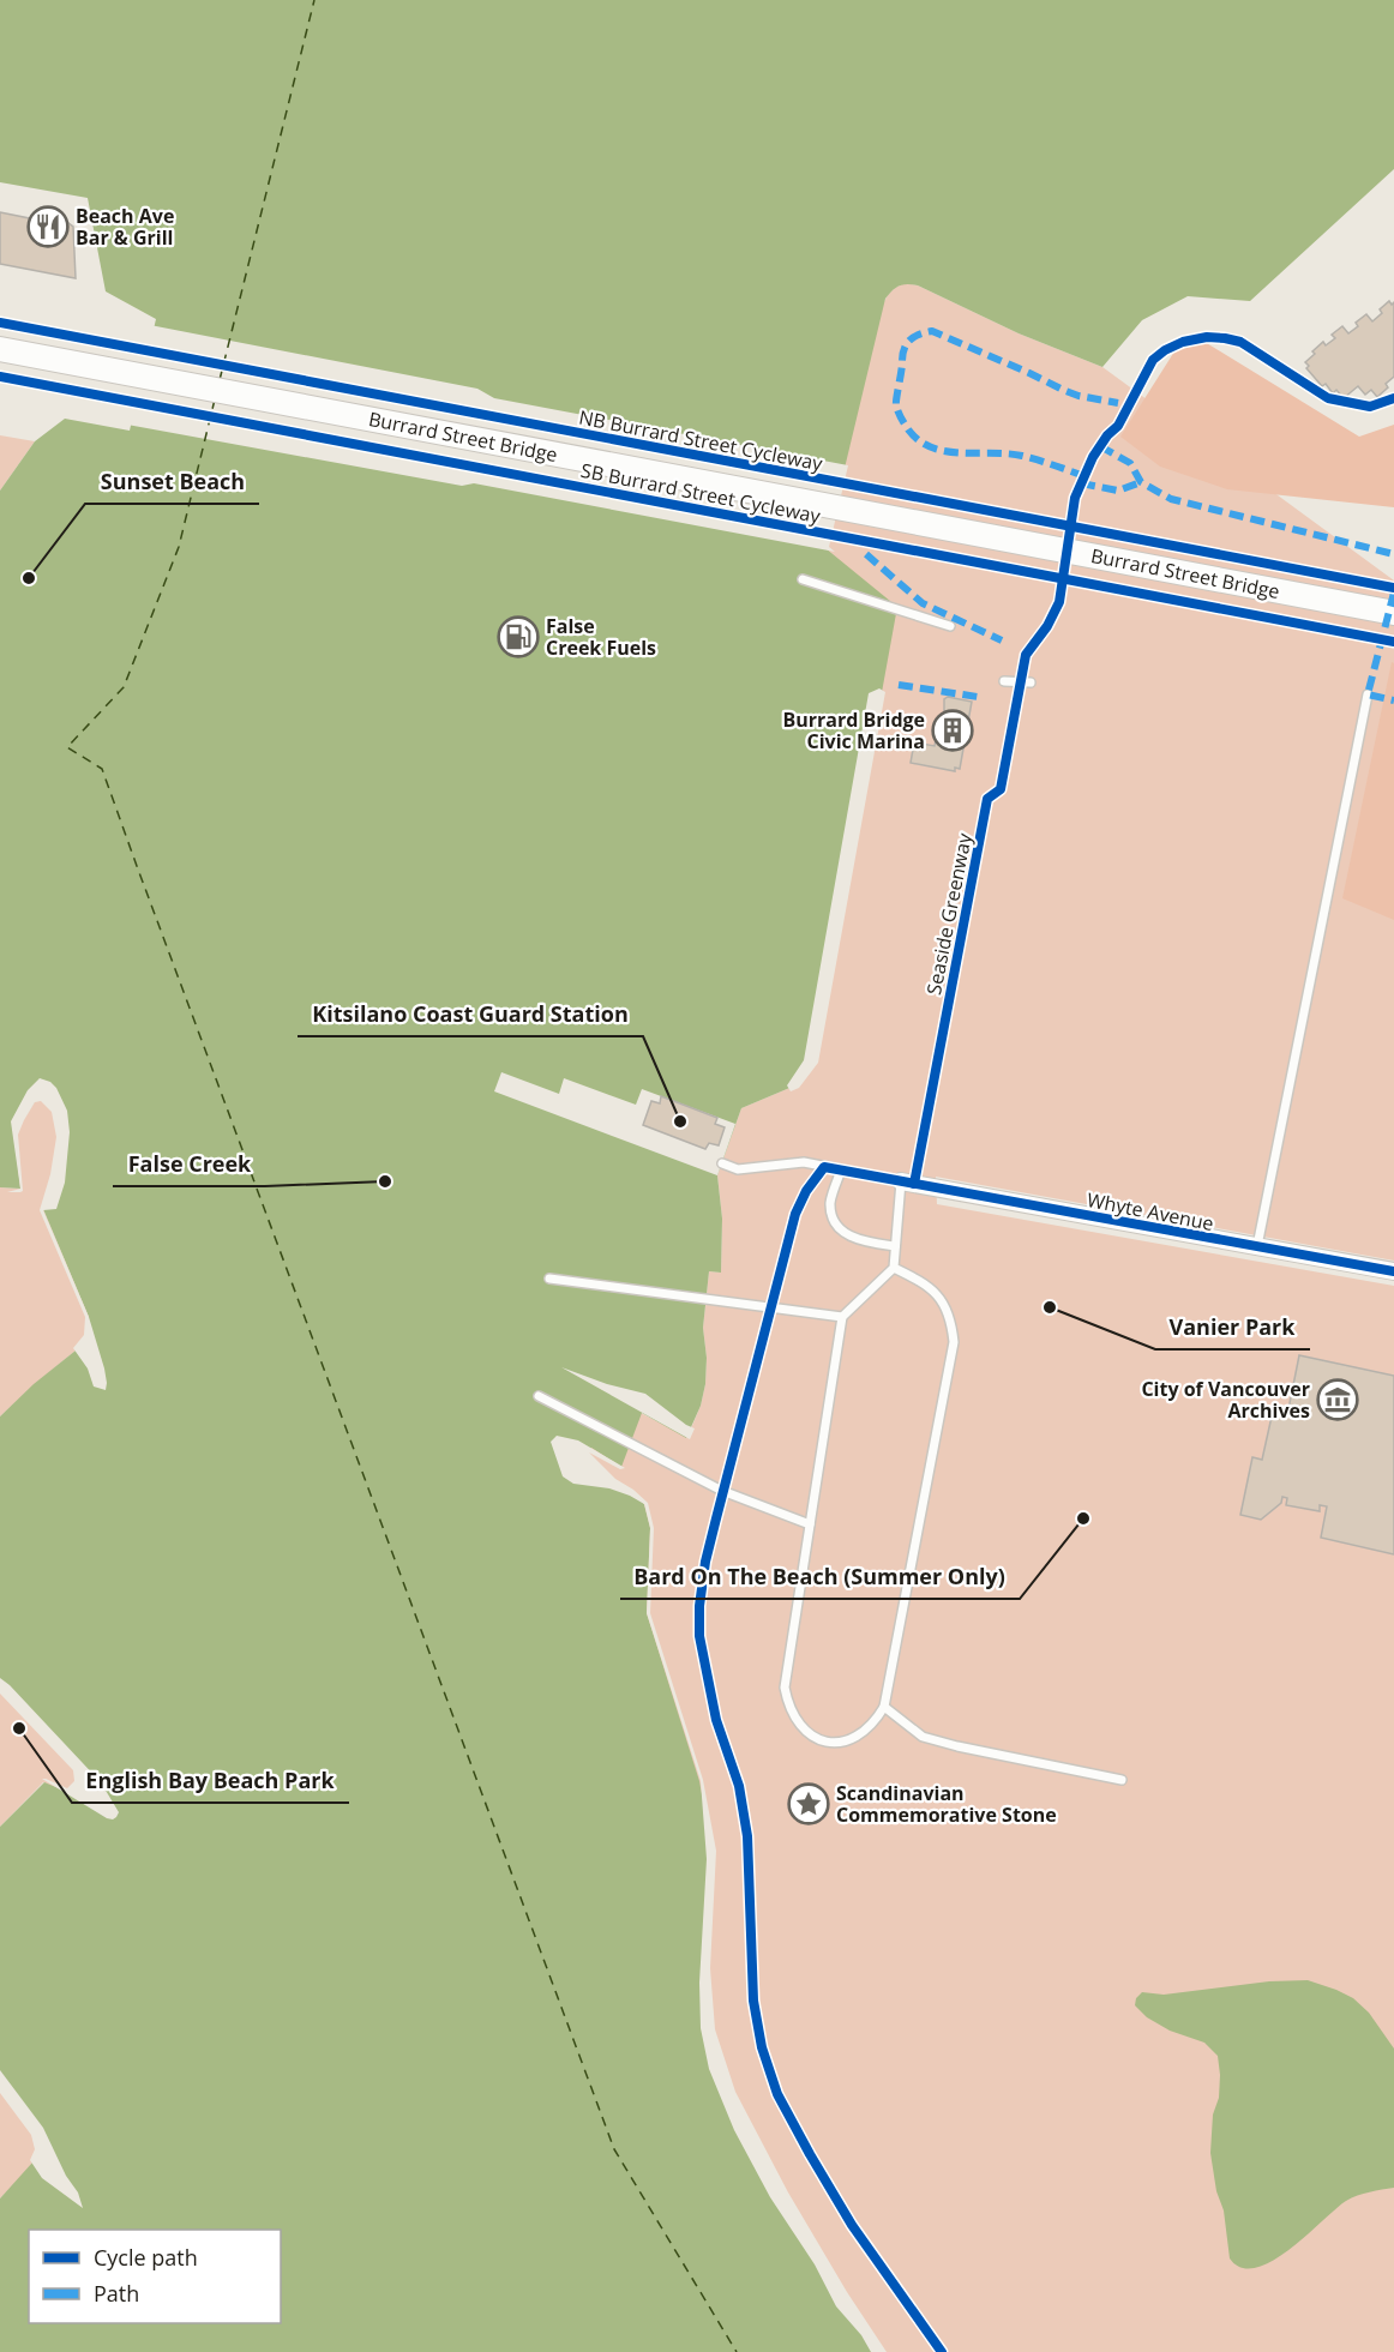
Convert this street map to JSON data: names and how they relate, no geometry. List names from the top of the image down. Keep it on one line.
{"streets":{"main road":["Burrard Street Bridge"],"street":["Whyte Avenue"],"cycle path":["NB Burrard Street Cycleway","SB Burrard Street Cycleway","Seaside Greenway"]},"places":{"restaurant":["Beach Ave Bar & Grill"],"other":["Sunset Beach","Kitsilano Coast Guard Station","False Creek","Vanier Park","Bard On The Beach (Summer Only)","English Bay Beach Park"],"fuel station":["False Creek Fuels"],"building":["Burrard Bridge Civic Marina"],"museum":["City of Vancouver Archives"],"place":["Scandinavian Commemorative Stone"]},"legend":["Cycle path","Path"]}
